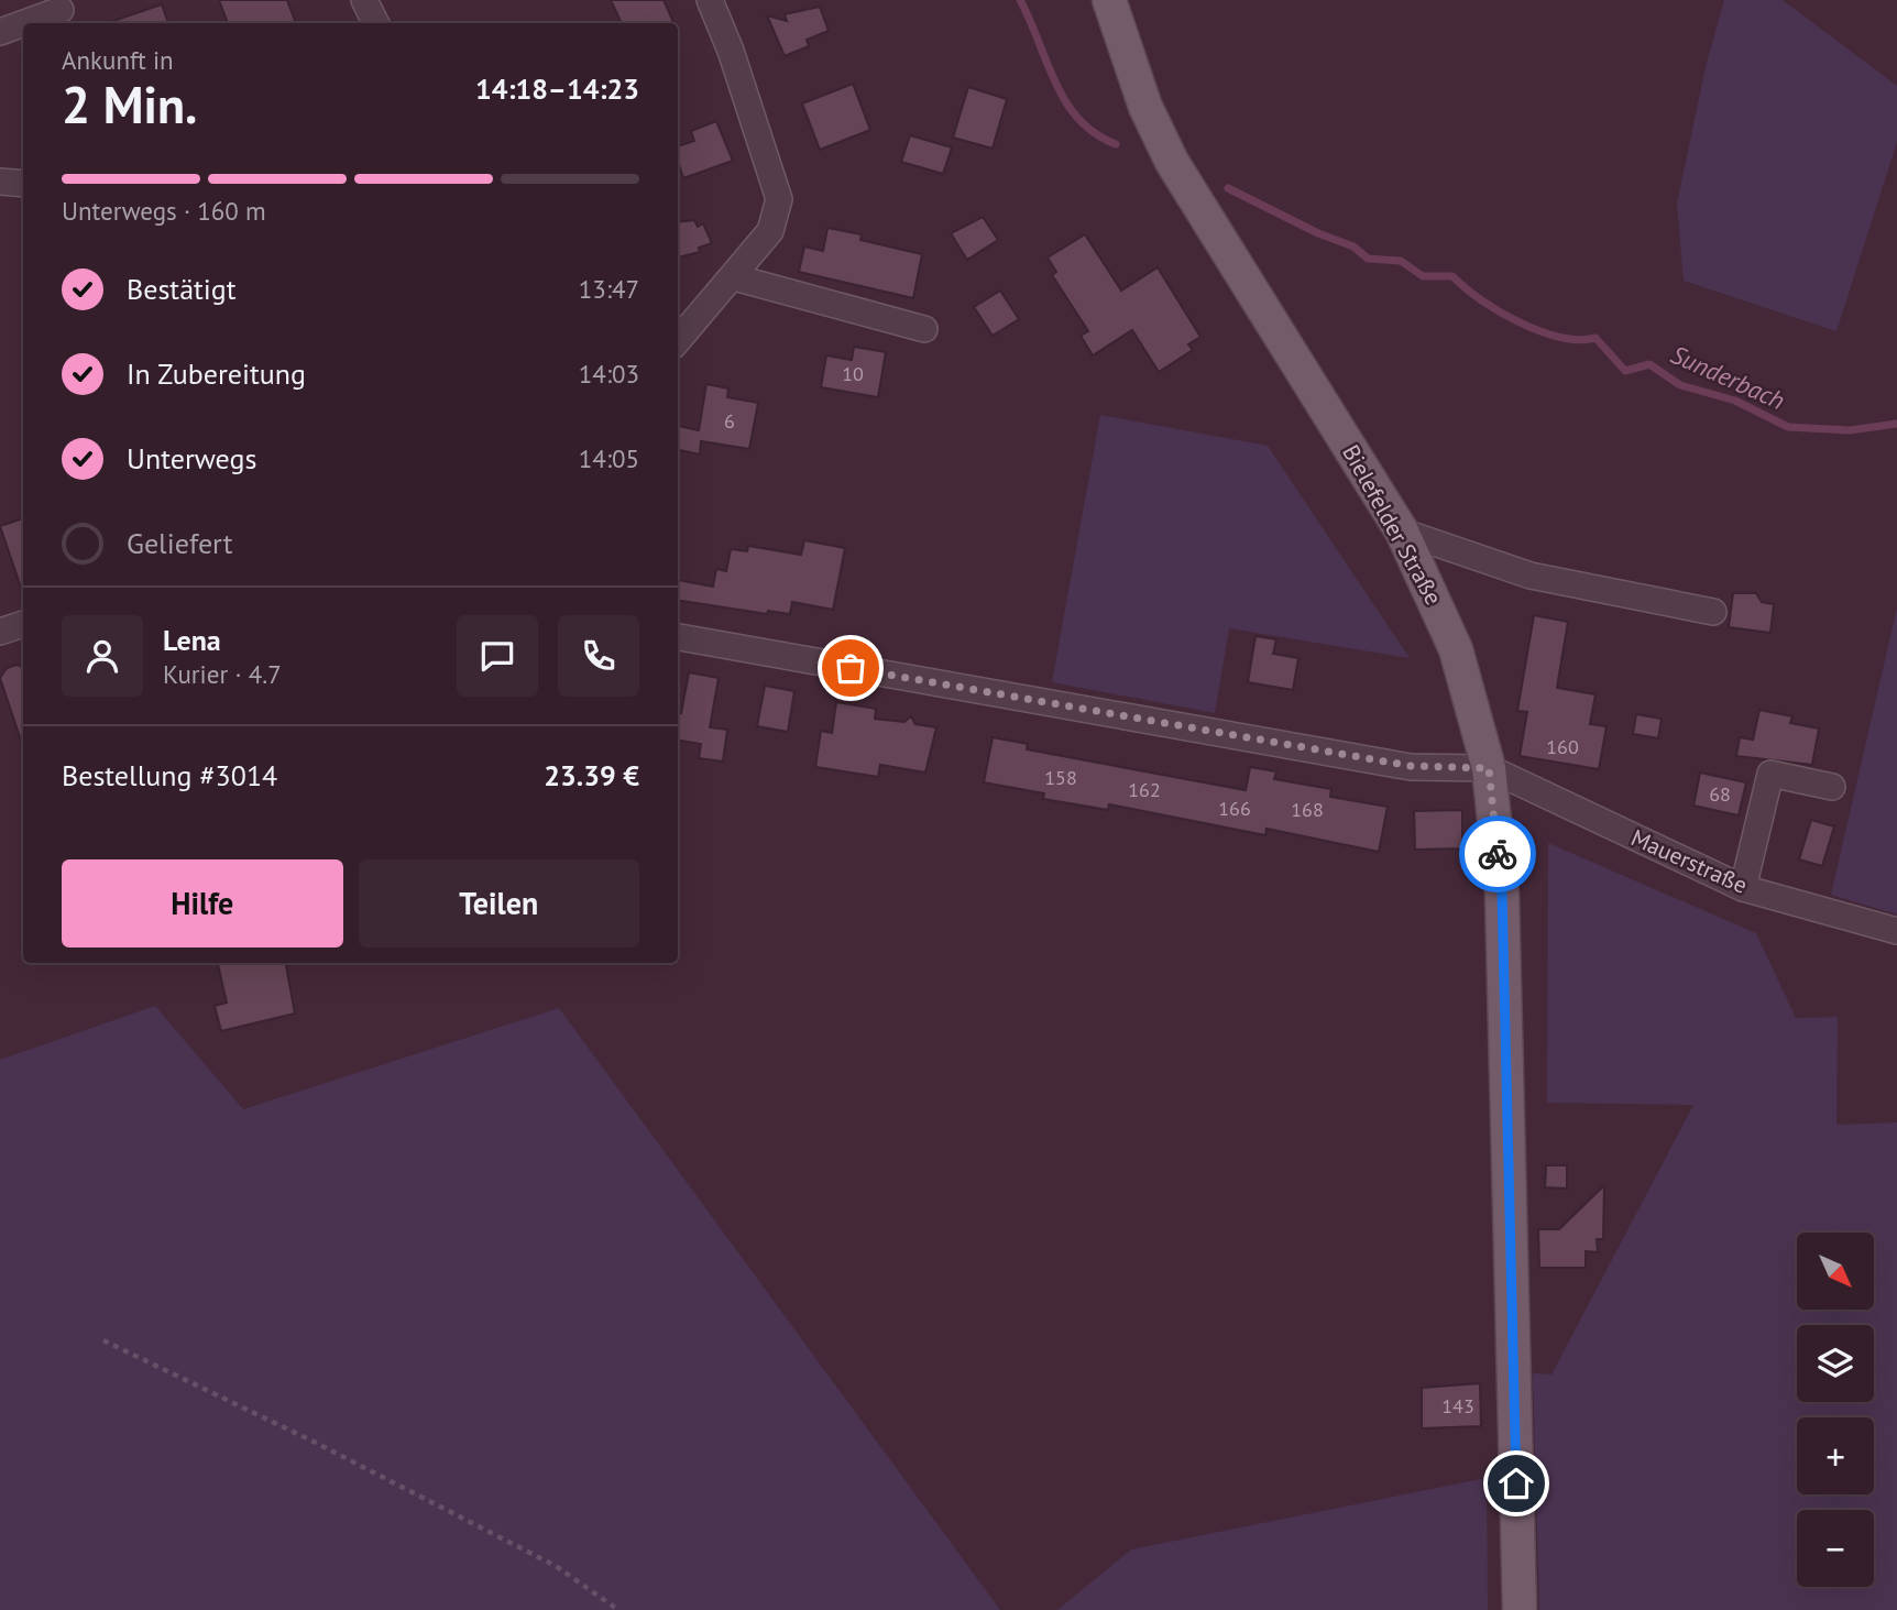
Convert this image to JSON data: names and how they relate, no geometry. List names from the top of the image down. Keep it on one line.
{"streets":{"main road":["Bielefelder Straße"],"street":["Mauerstraße"]},"crossings":[["Bielefelder Straße","Mauerstraße"]],"water":["Sunderbach"],"house_numbers":["10","6","160","158","162","68","166","168","143"],"north":"bottom right","page":{"heading":["2 Min.","Ankunft in","14:18–14:23"],"panel":["Lena","Kurier · 4.7","Bestellung #3014","23.39 €"],"bar":"Unterwegs · 160 m","list":[["Bestätigt","13:47"],["In Zubereitung","14:03"],["Unterwegs","14:05"],"Geliefert"],"buttons":["Hilfe","Teilen"],"map_buttons":["+","−"]}}
